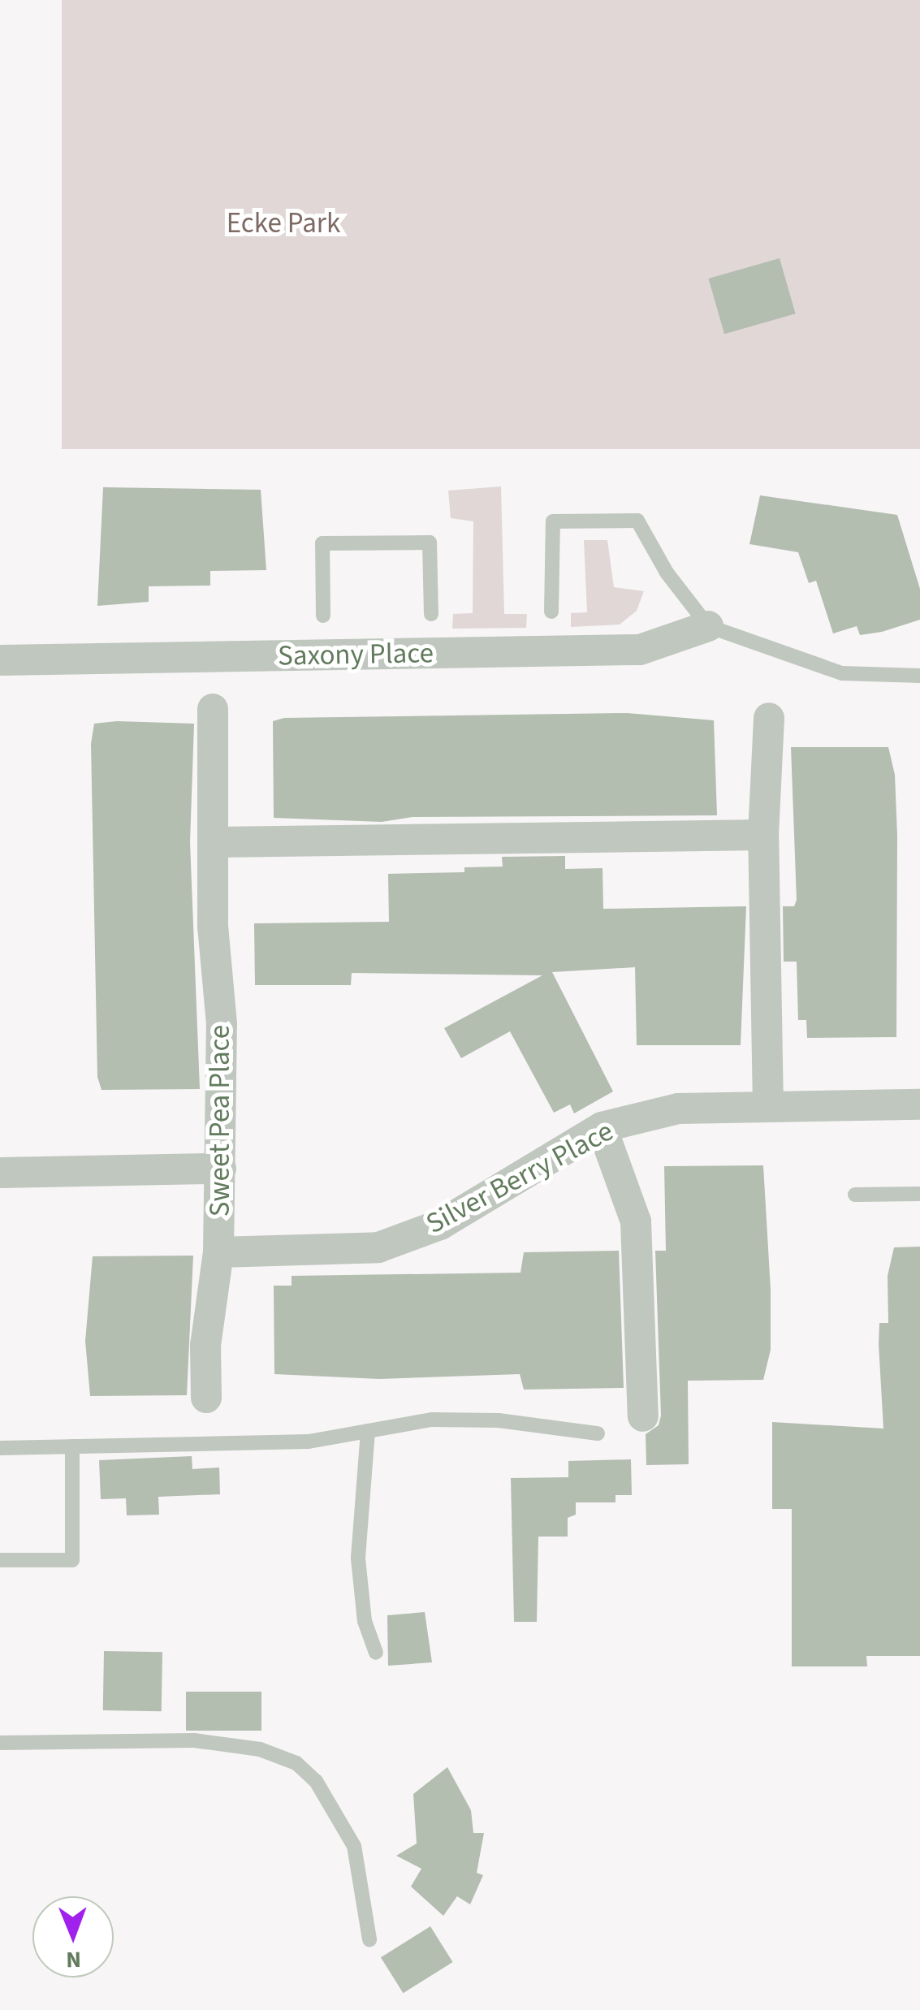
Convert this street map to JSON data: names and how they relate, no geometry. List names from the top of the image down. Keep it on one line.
{"streets":{"street":["Saxony Place","Sweet Pea Place","Silver Berry Place"]},"crossings":[["Sweet Pea Place","Silver Berry Place"]],"parks":["Ecke Park"],"north":"bottom"}
